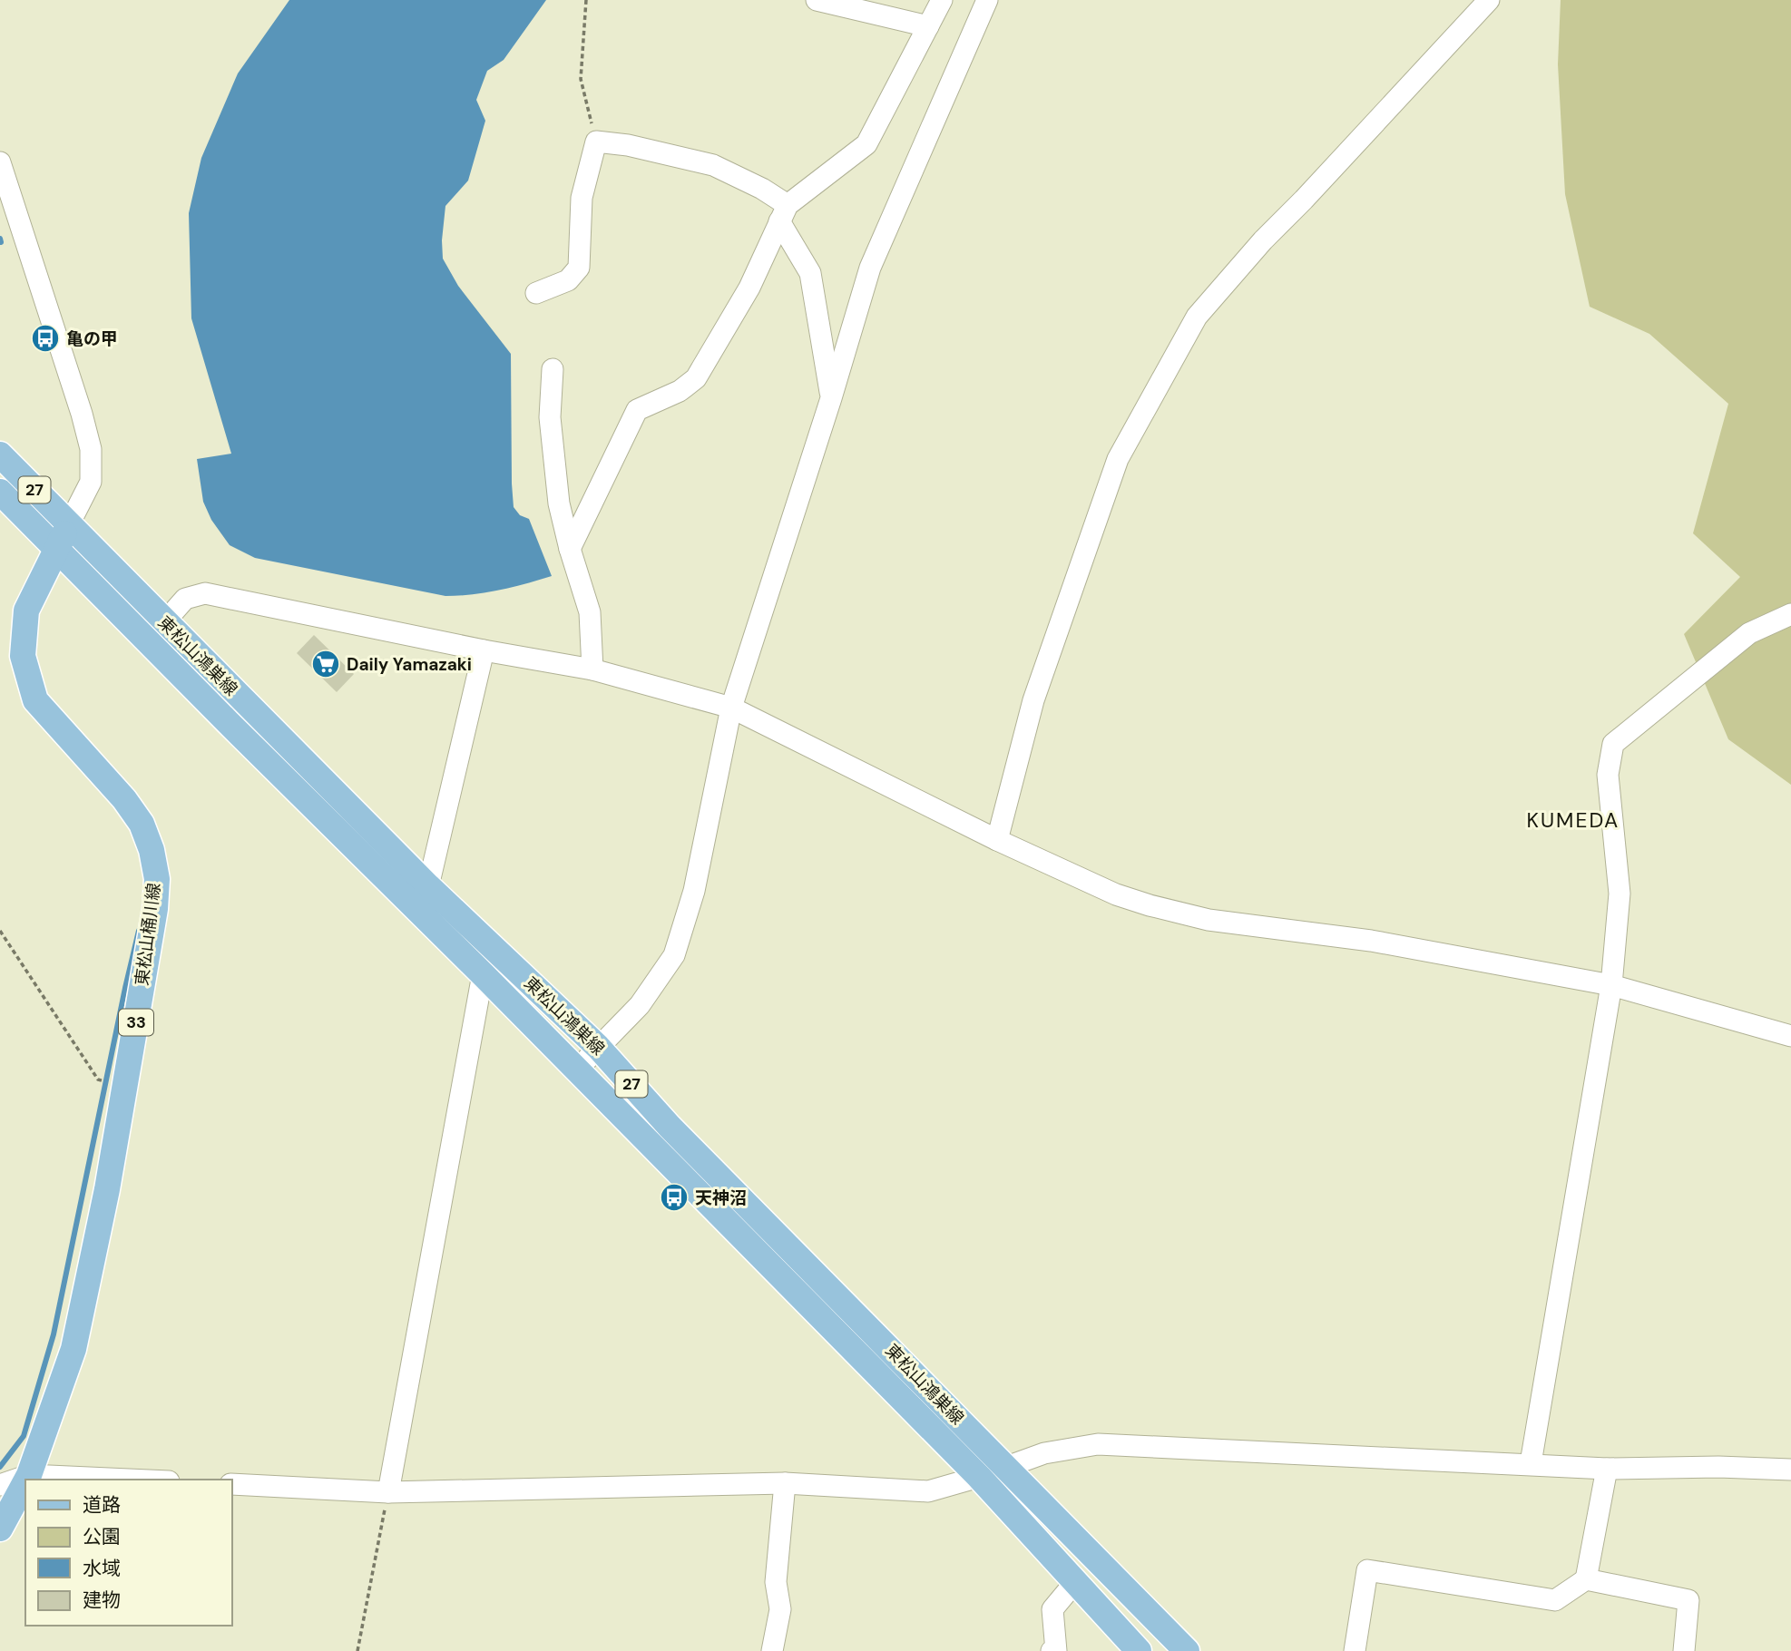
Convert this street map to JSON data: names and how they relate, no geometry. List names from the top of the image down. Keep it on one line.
{"streets":{"main road":["27","東松山鴻巣線","東松山桶川線","33"]},"crossings":[["27","東松山鴻巣線"],["27","東松山桶川線"],["東松山鴻巣線","東松山桶川線"]],"districts":["KUMEDA"],"places":{"bus stop":["亀の甲","天神沼"],"supermarket":["Daily Yamazaki"]},"legend":["道路","公園","水域","建物"]}
